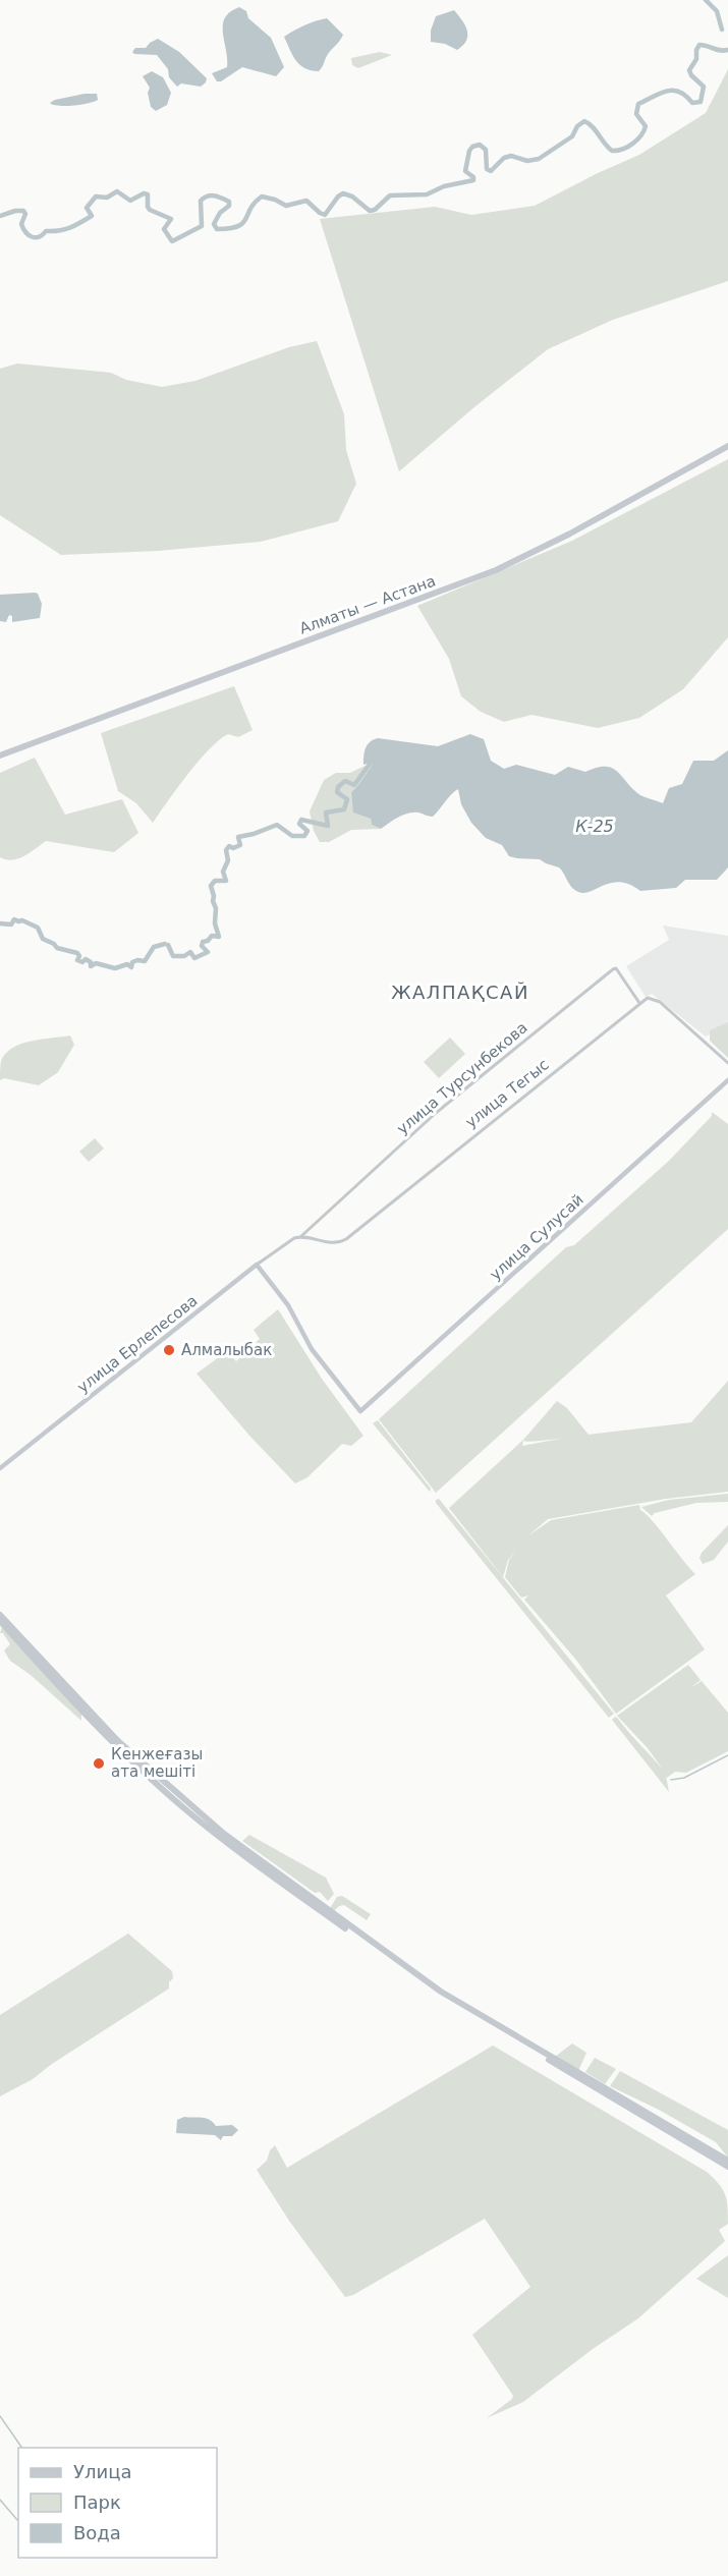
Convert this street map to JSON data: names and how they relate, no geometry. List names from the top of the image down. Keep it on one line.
{"streets":{"highway":["Алматы — Астана"],"main road":["улица Сулусай","улица Ерлепесова"],"street":["улица Турсунбекова","улица Тегыс"]},"crossings":[["улица Турсунбекова","улица Тегыс"],["улица Тегыс","улица Ерлепесова"],["улица Сулусай","улица Ерлепесова"]],"districts":["ЖАЛПАҚСАЙ"],"water":["К-25"],"places":["Алмалыбак","Кенжеғазы ата мешіті"],"legend":["Улица","Парк","Вода"]}
